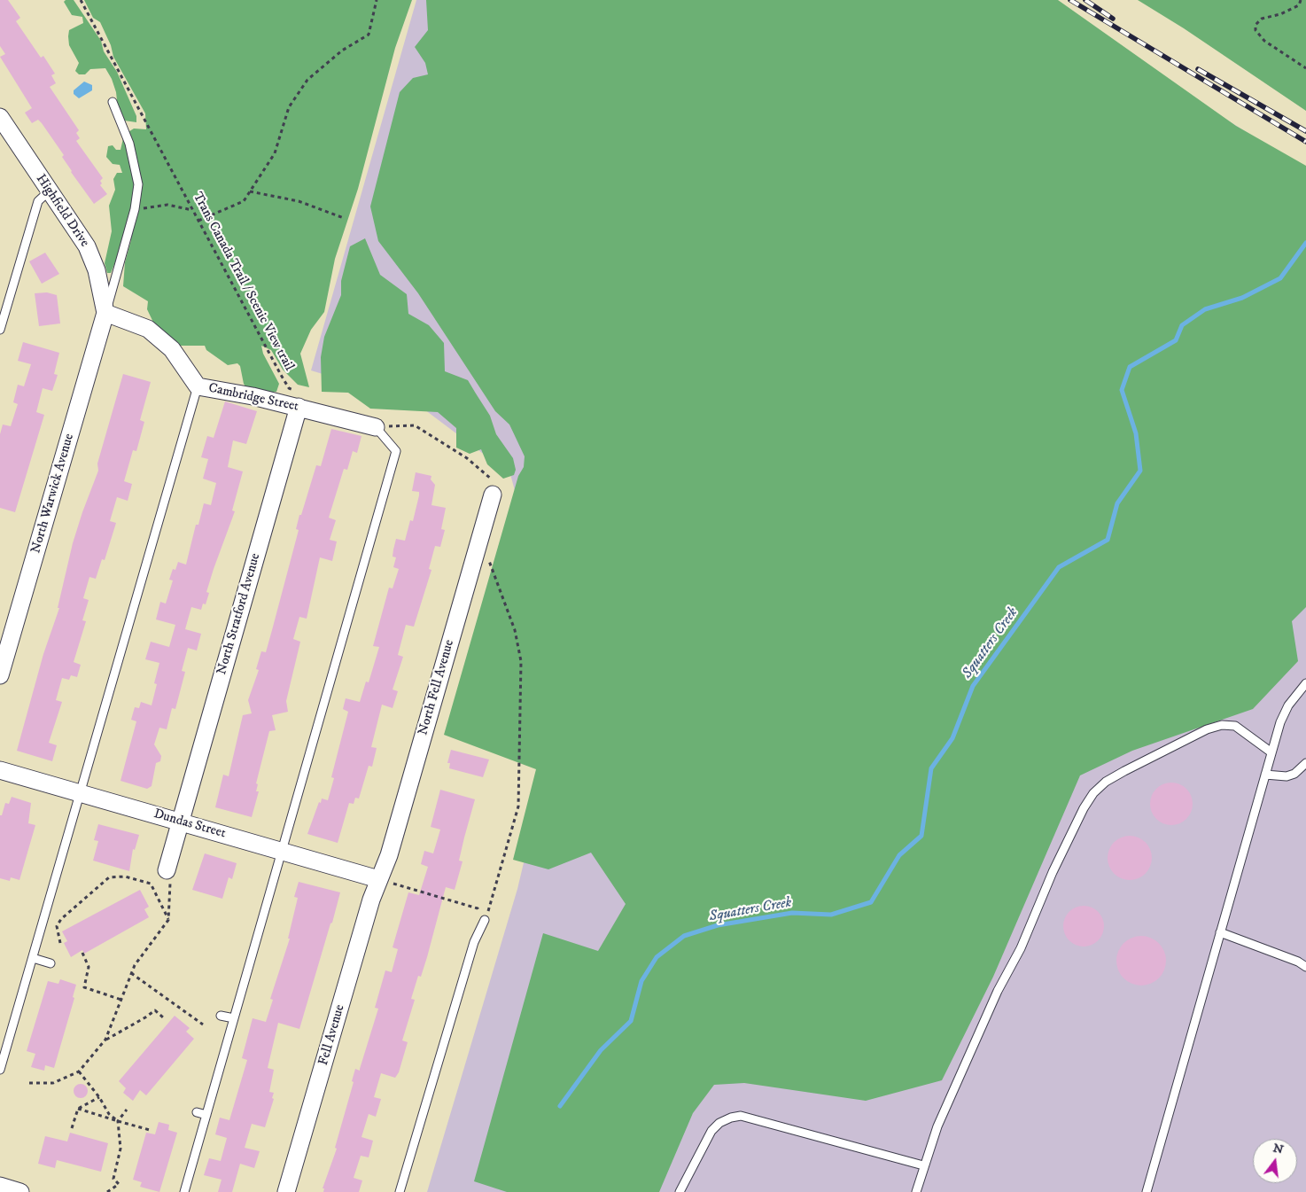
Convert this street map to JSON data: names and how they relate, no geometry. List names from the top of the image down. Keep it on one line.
{"streets":{"street":["Highfield Drive","Cambridge Street","North Warwick Avenue","North Stratford Avenue","North Fell Avenue","Dundas Street","Fell Avenue"],"path":["Trans Canada Trail / Scenic View trail"]},"crossings":[["Highfield Drive","Cambridge Street"],["Highfield Drive","North Warwick Avenue"],["Cambridge Street","North Warwick Avenue"],["Cambridge Street","North Stratford Avenue"],["North Stratford Avenue","Dundas Street"],["North Fell Avenue","Dundas Street"],["North Fell Avenue","Fell Avenue"],["Dundas Street","Fell Avenue"]],"water":["Squatters Creek"],"north":"top"}
